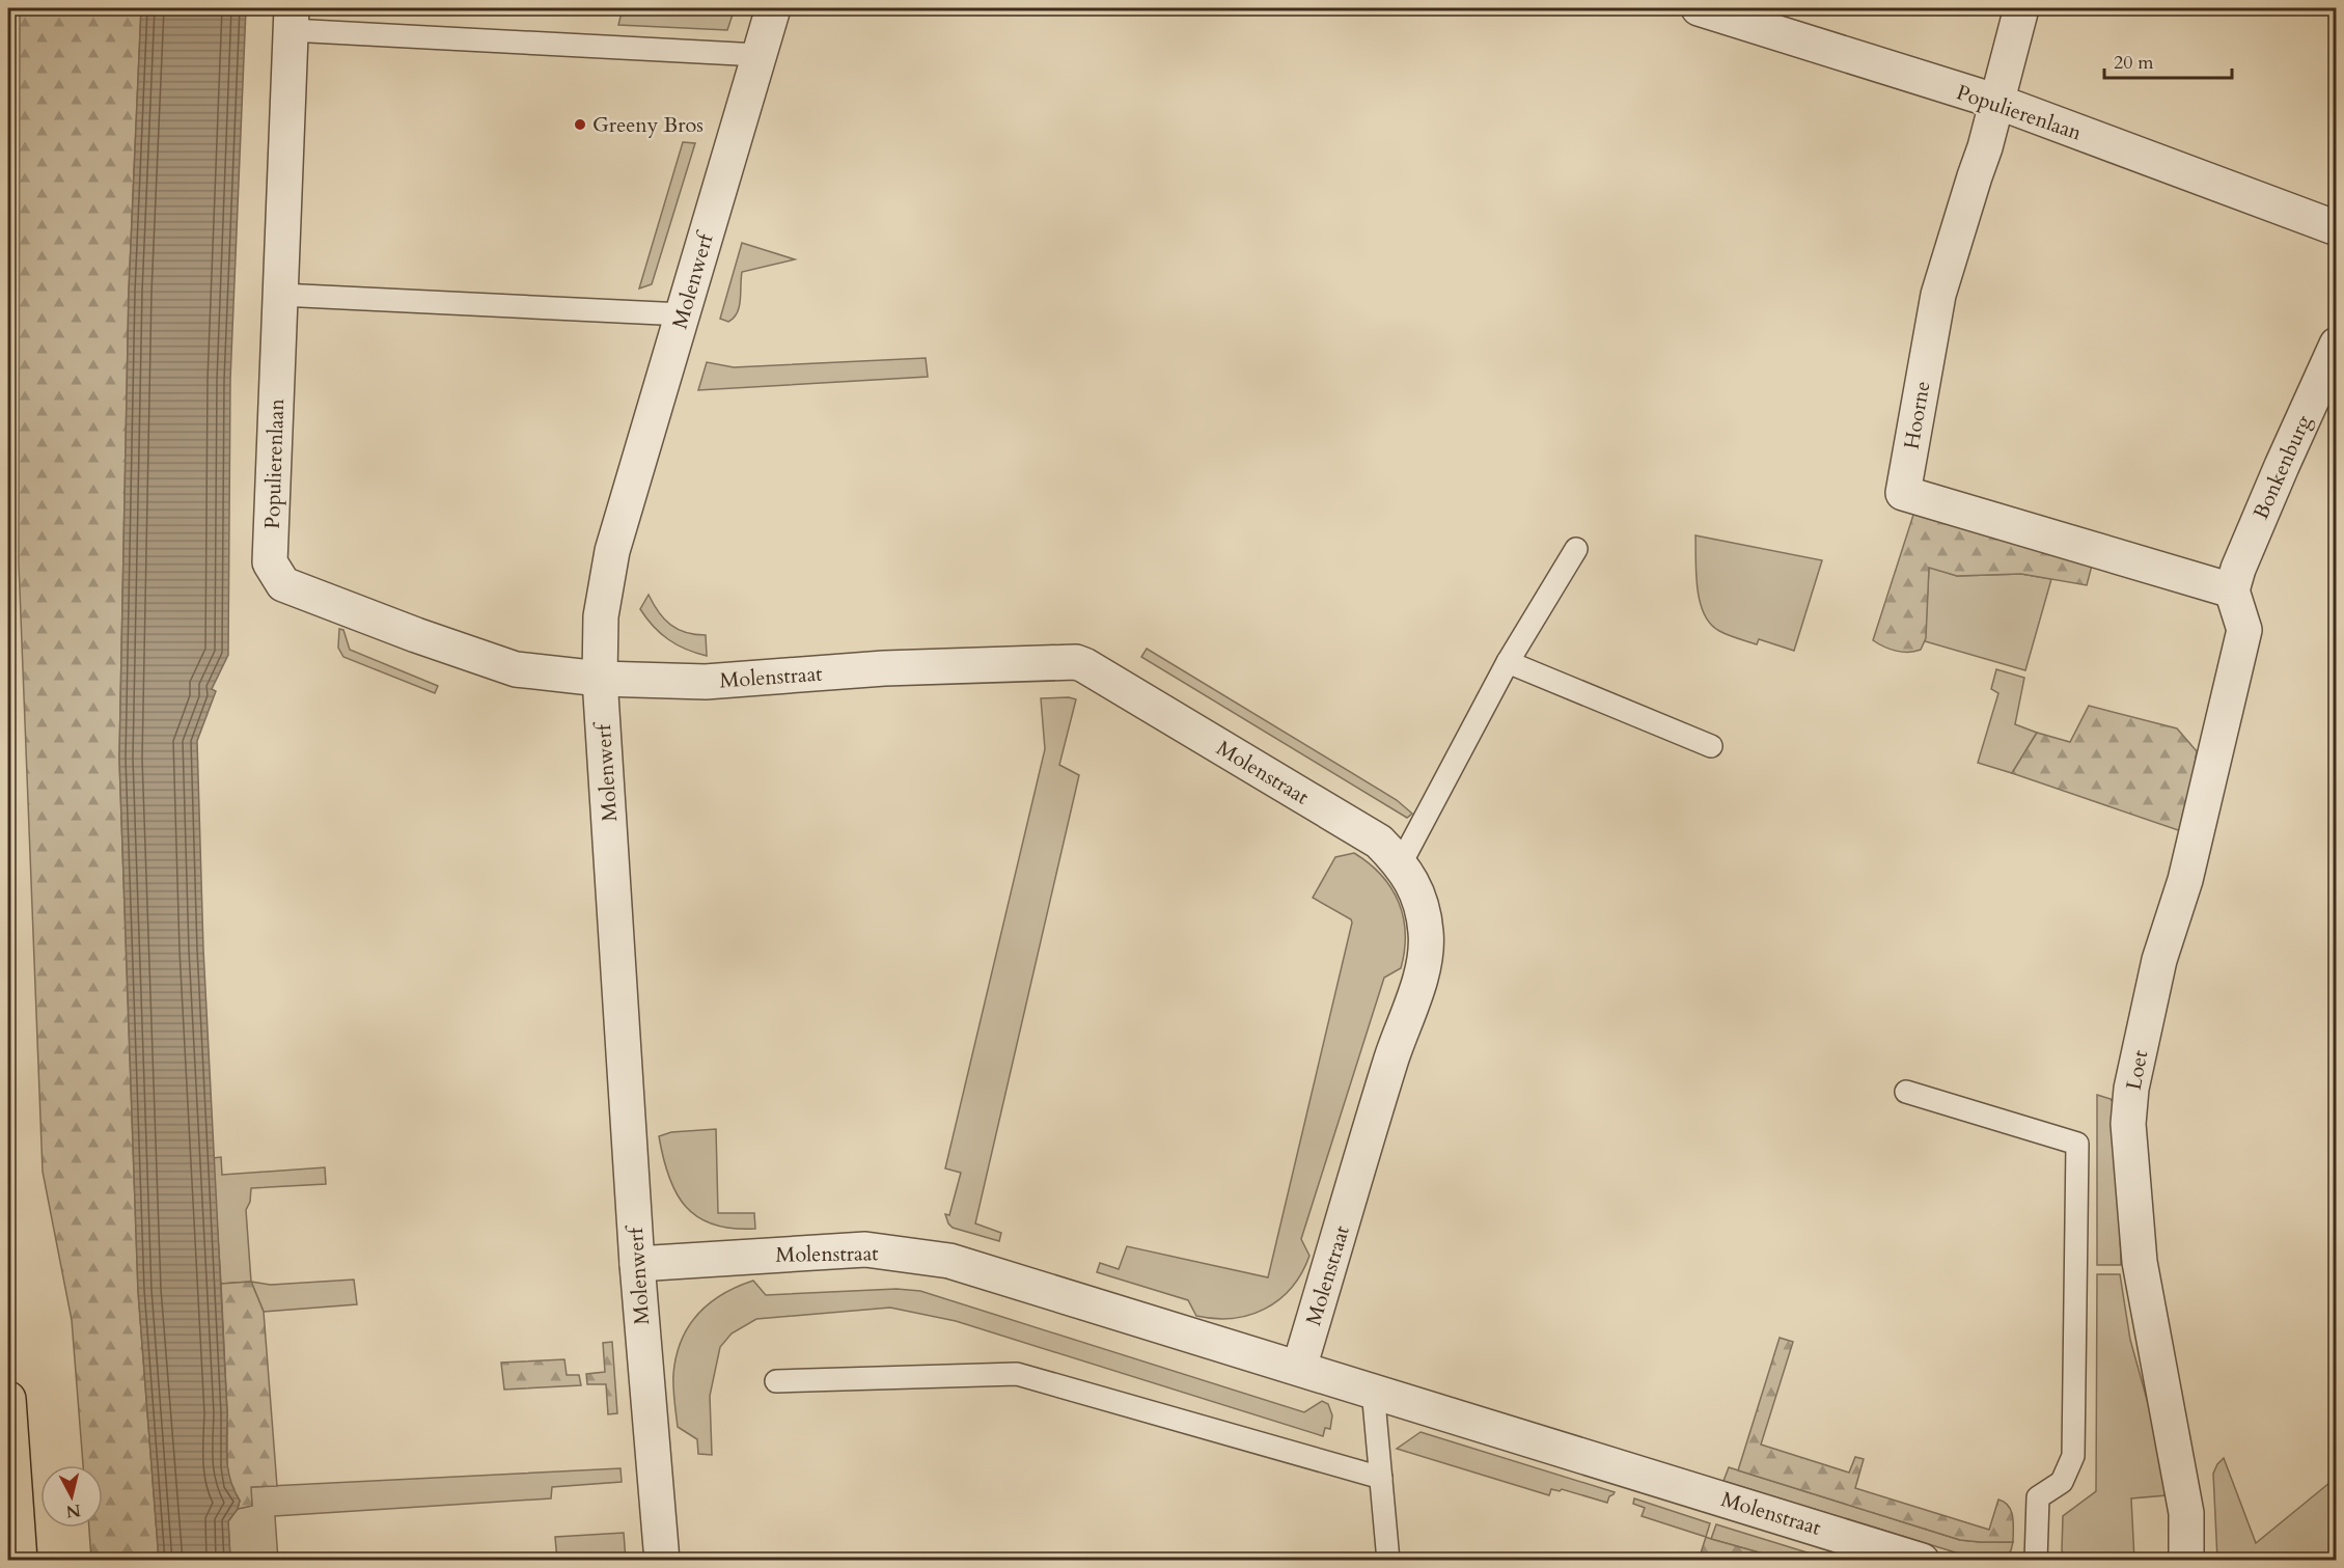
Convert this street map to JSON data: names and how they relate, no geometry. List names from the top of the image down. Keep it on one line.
{"streets":{"street":["Populierenlaan","Molenwerf","Hoorne","Bonkenburg","Molenstraat","Loet"]},"crossings":[["Populierenlaan","Molenwerf"],["Populierenlaan","Hoorne"],["Populierenlaan","Molenstraat"],["Molenwerf","Molenstraat"],["Hoorne","Bonkenburg"],["Hoorne","Loet"],["Bonkenburg","Loet"]],"places":["Greeny Bros"],"scale_bar":"20 m","north":"bottom"}
